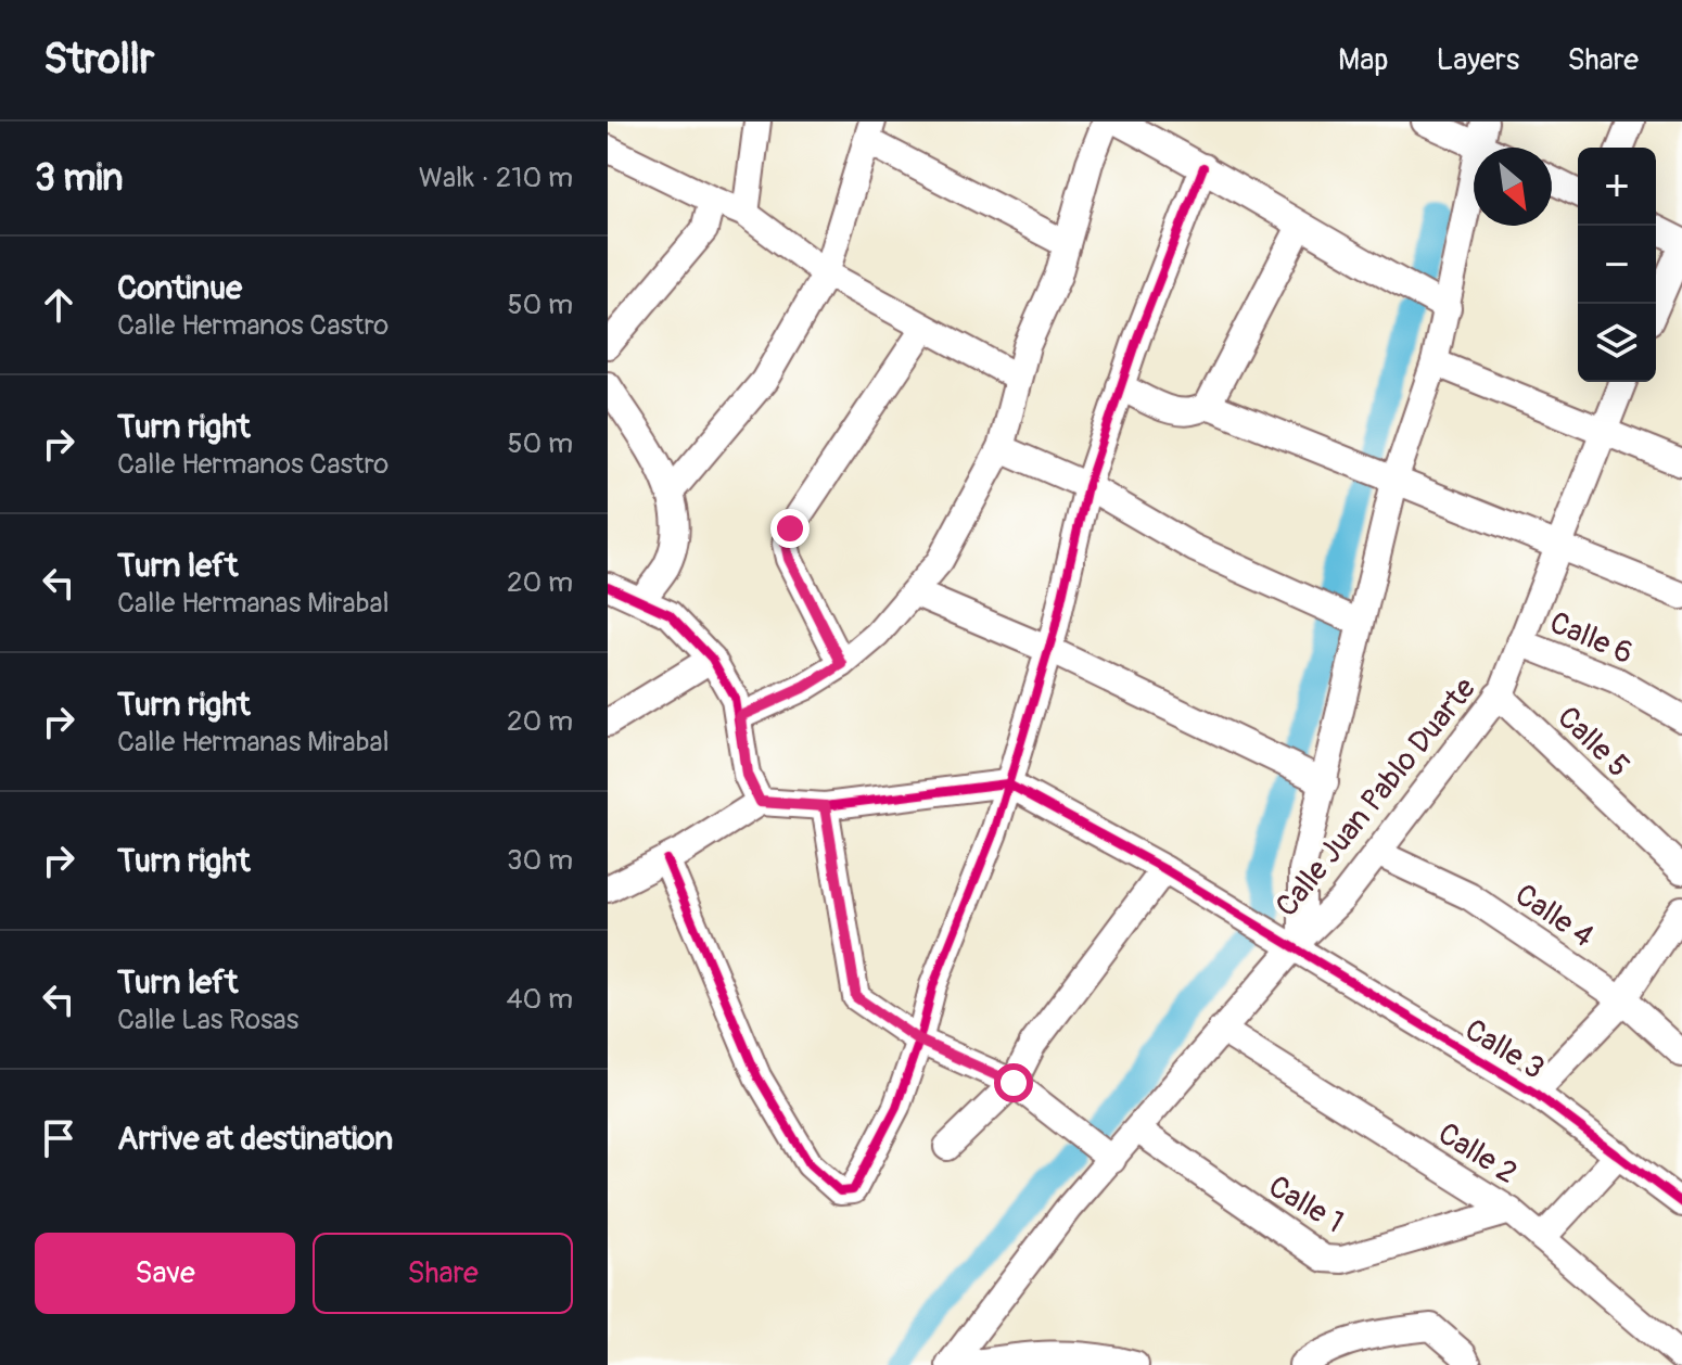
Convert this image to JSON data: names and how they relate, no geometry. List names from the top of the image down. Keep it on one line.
{"streets":{"street":["Calle 6","Calle 5","Calle Juan Pablo Duarte","Calle 4","Calle 3","Calle 2","Calle 1"]},"crossings":[["Calle 6","Calle Juan Pablo Duarte"],["Calle 5","Calle Juan Pablo Duarte"],["Calle Juan Pablo Duarte","Calle 4"],["Calle Juan Pablo Duarte","Calle 3"],["Calle Juan Pablo Duarte","Calle 2"],["Calle Juan Pablo Duarte","Calle 1"],["Calle 2","Calle 1"]],"north":"bottom right","page":{"header":"Strollr","nav":["Map","Layers","Share"],"heading":["3 min","Walk · 210 m"],"map_buttons":["+","−"],"list":[["Continue","Calle Hermanos Castro","50 m"],["Turn right","Calle Hermanos Castro","50 m"],["Turn left","Calle Hermanas Mirabal","20 m"],["Turn right","Calle Hermanas Mirabal","20 m"],["Turn right","30 m"],["Turn left","Calle Las Rosas","40 m"],"Arrive at destination"],"buttons":["Save","Share"]}}
